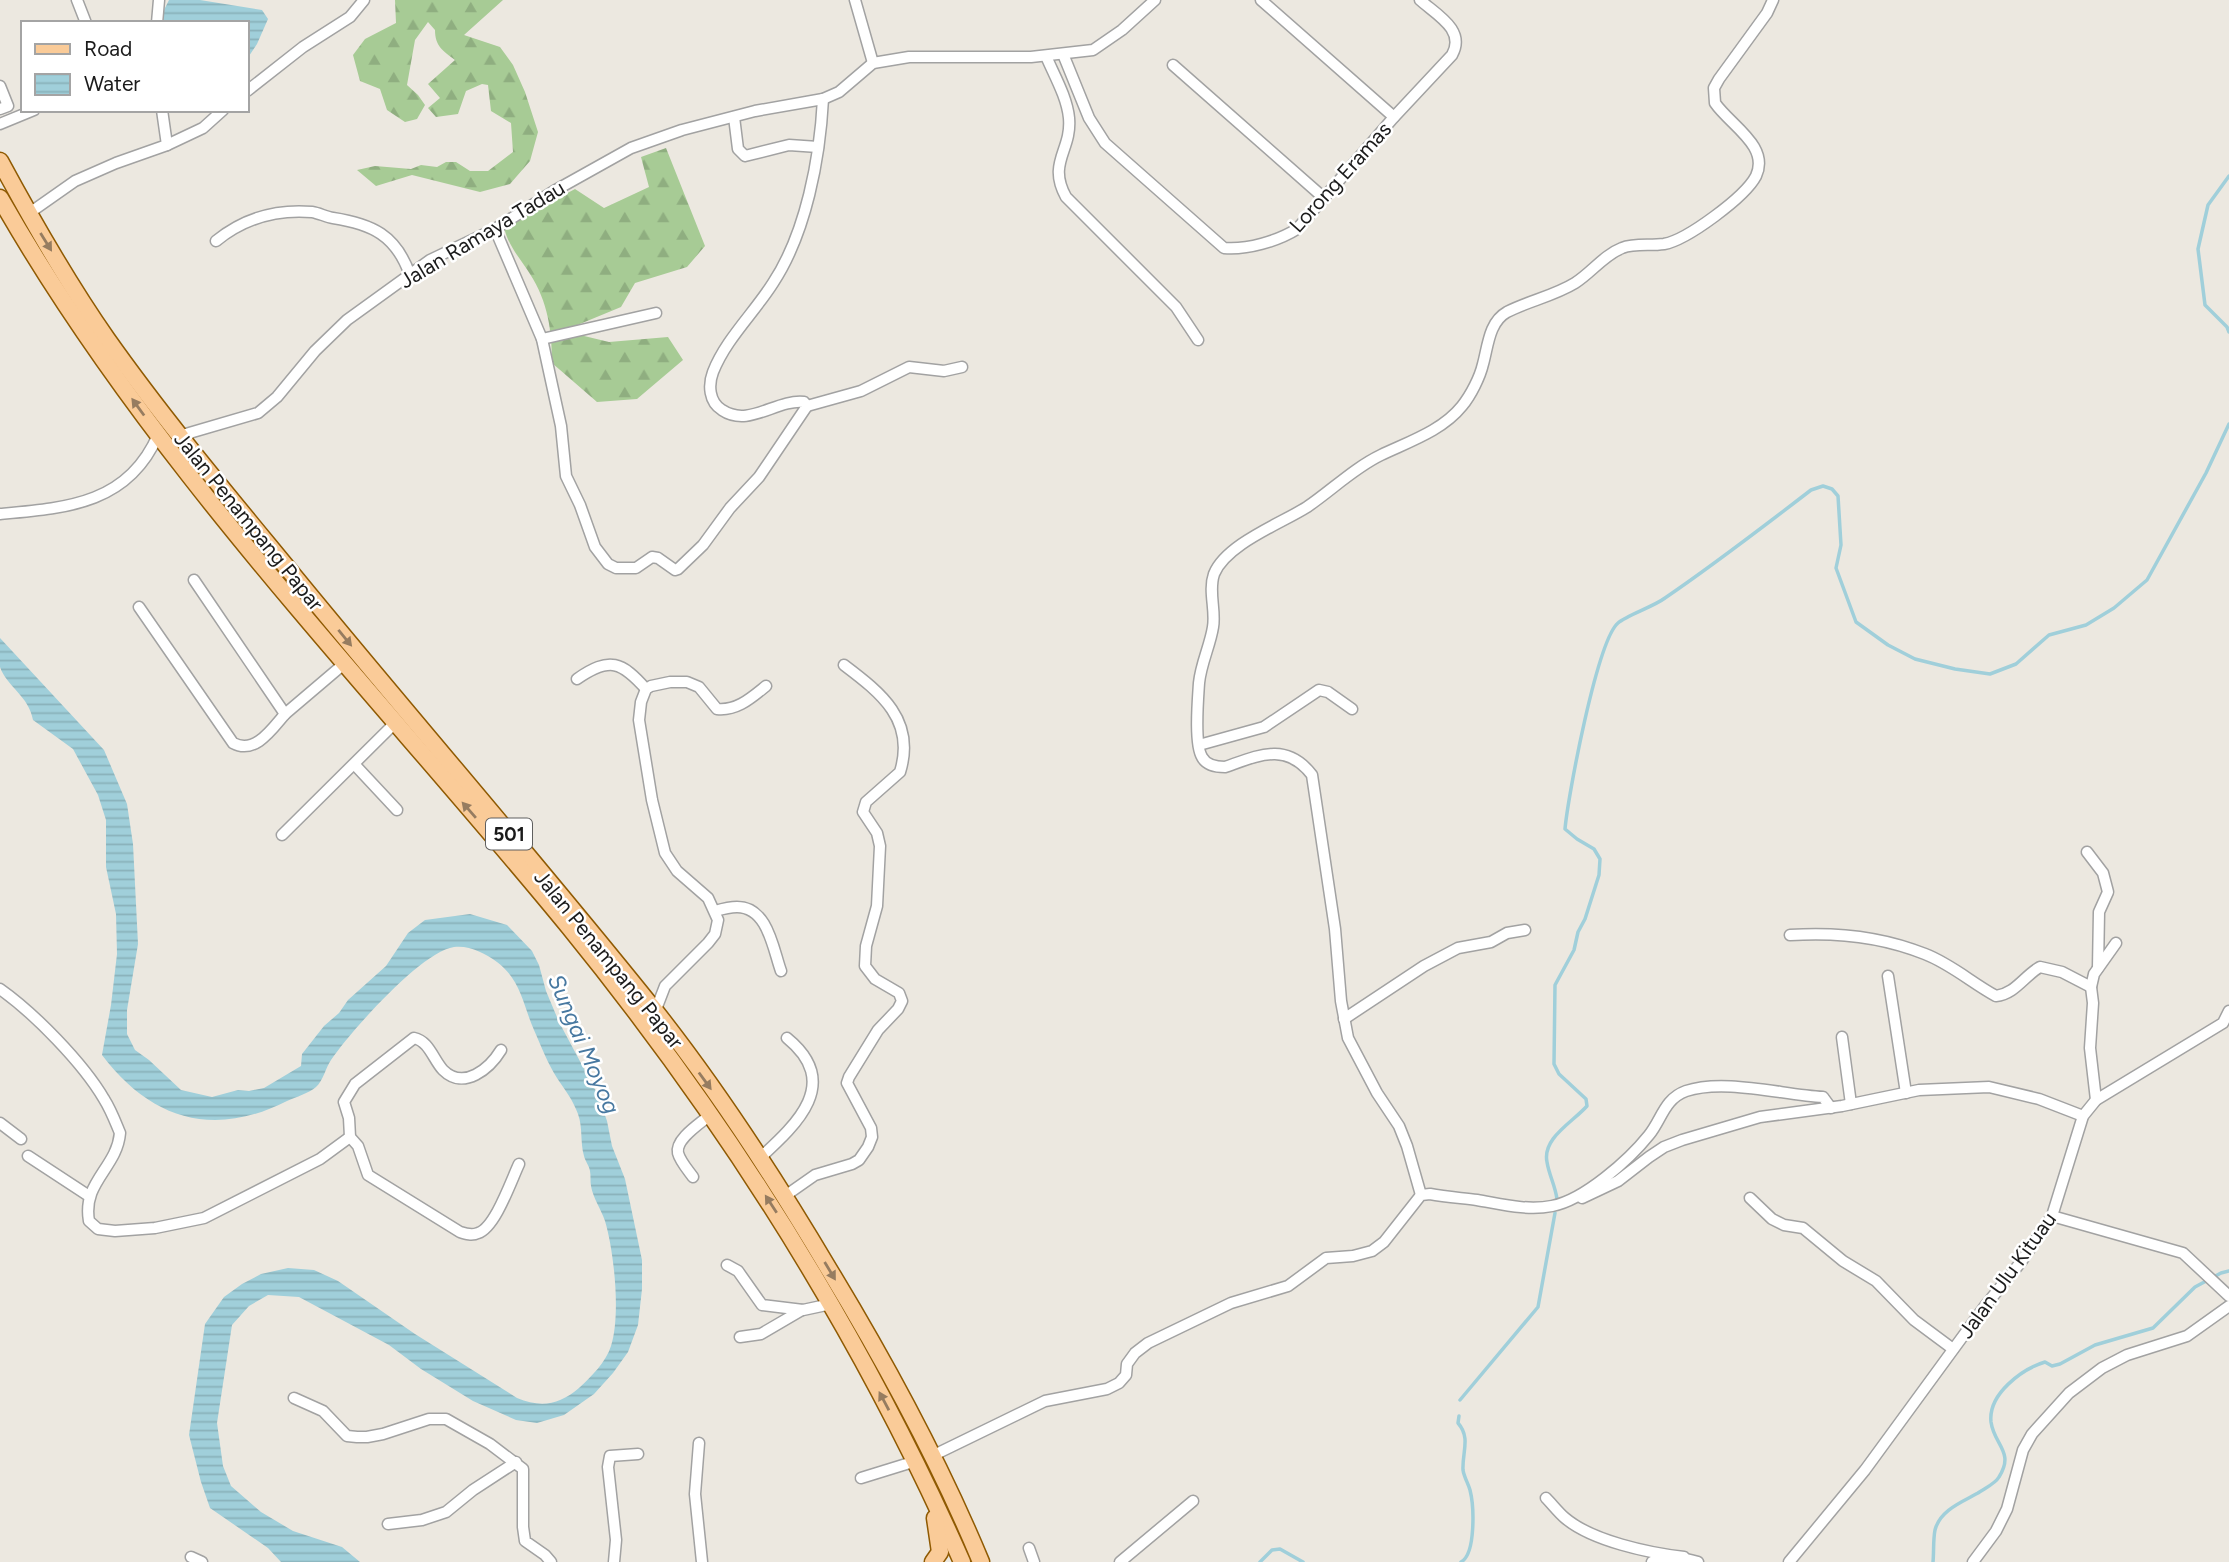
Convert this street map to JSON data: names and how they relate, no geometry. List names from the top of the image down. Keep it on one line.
{"streets":{"main road":["Jalan Penampang Papar","501"],"street":["Lorong Eramas","Jalan Ramaya Tadau","Jalan Ulu Kituau"]},"crossings":[["Jalan Ramaya Tadau","Jalan Penampang Papar"]],"water":["Sungai Moyog"],"legend":["Road","Water"]}
